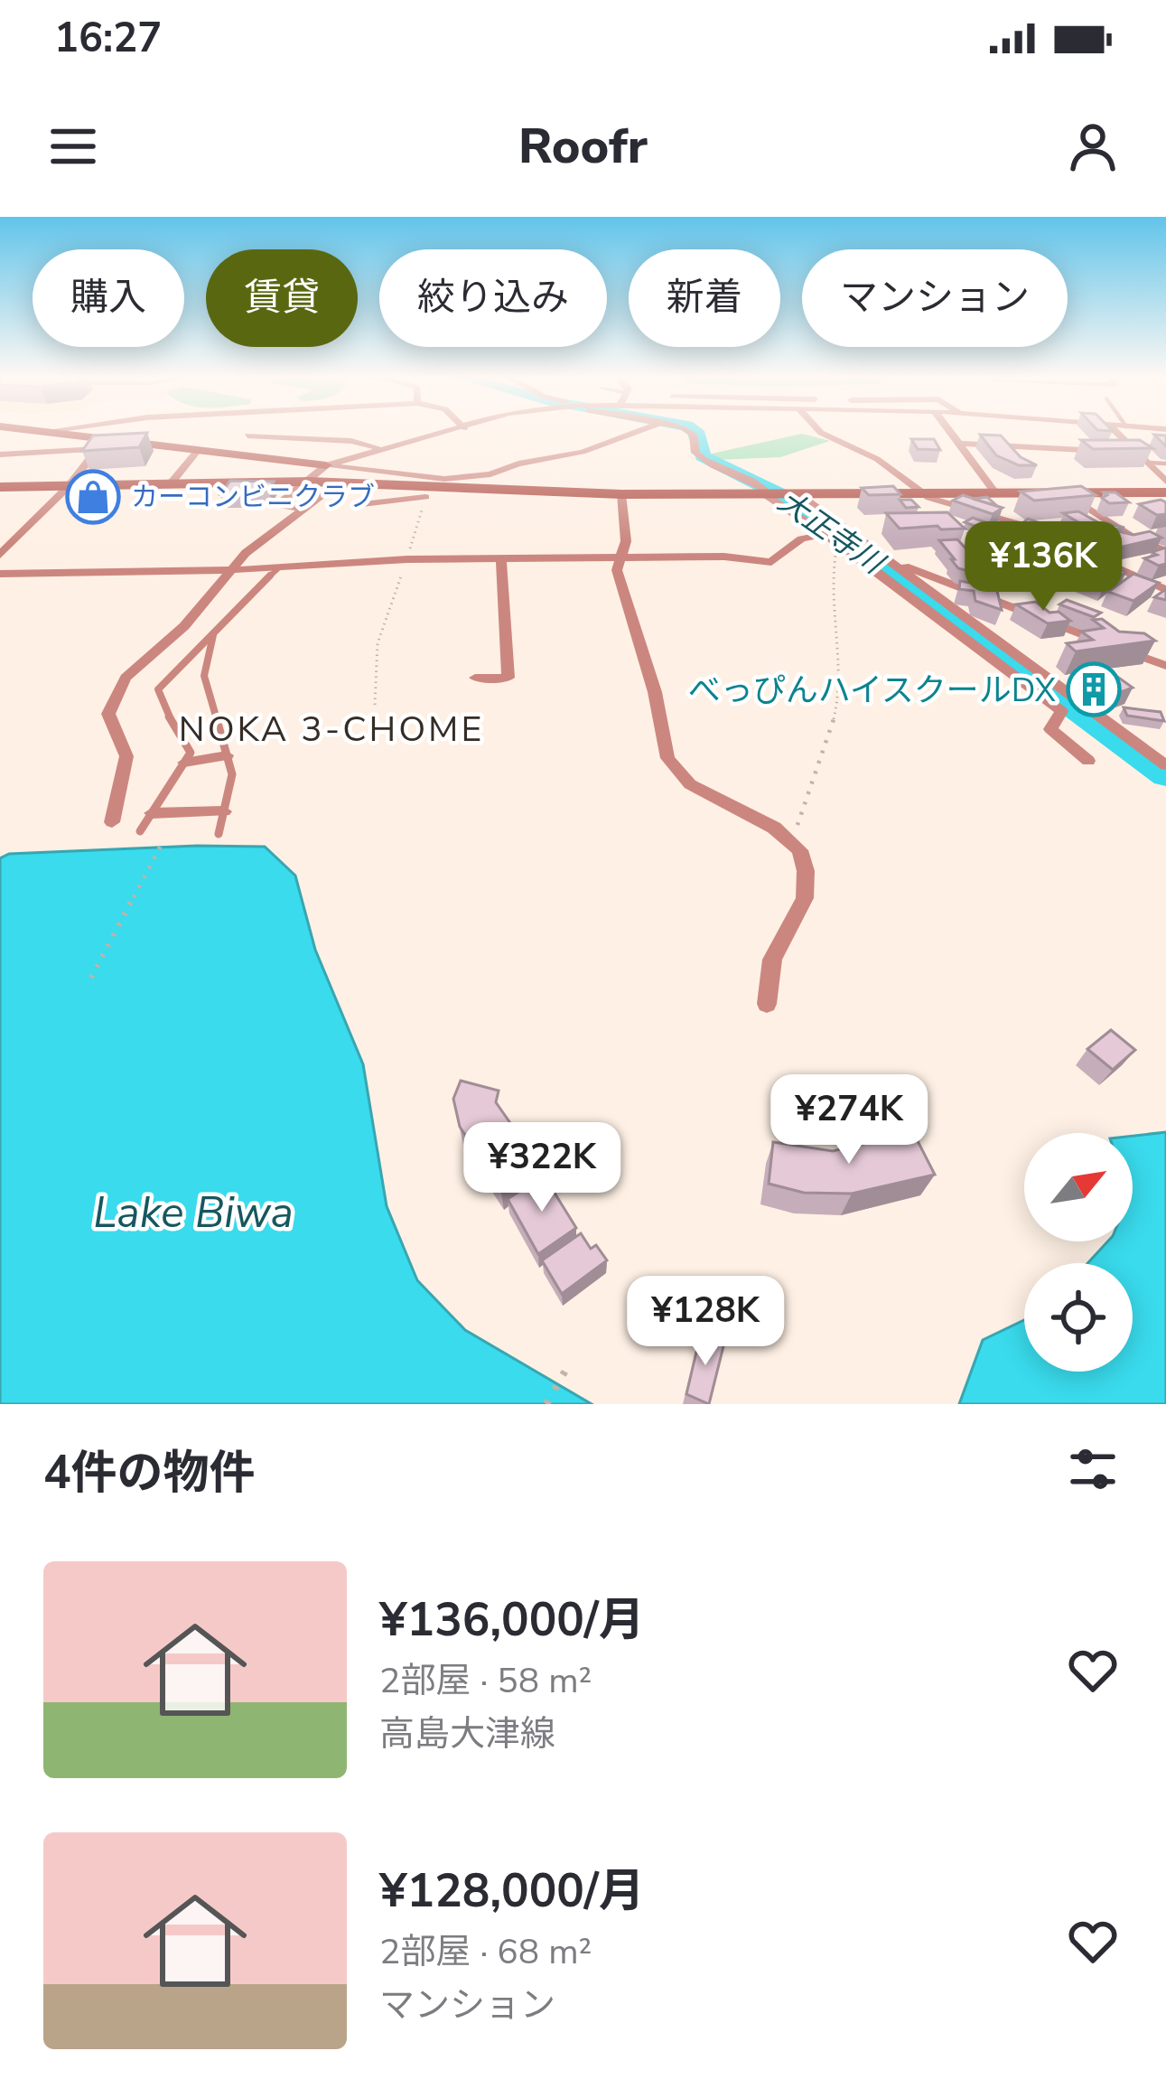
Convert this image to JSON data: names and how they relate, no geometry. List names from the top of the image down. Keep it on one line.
{"districts":["NOKA 3-CHOME"],"water":["大正寺川","Lake Biwa"],"places":{"shop":["カーコンビニクラブ"],"building":["べっぴんハイスクールDX"]},"north":"top right","page":{"status":"16:27","header":"Roofr","chip":["購入","賃貸","絞り込み","新着","マンション"],"price":["¥136K","¥274K","¥322K","¥128K"],"heading":"4件の物件","list":[{"name":"¥136,000/月","note":"2部屋 · 58 m² · 高島大津線"},{"name":"¥128,000/月","note":"2部屋 · 68 m² · マンション"}]}}
